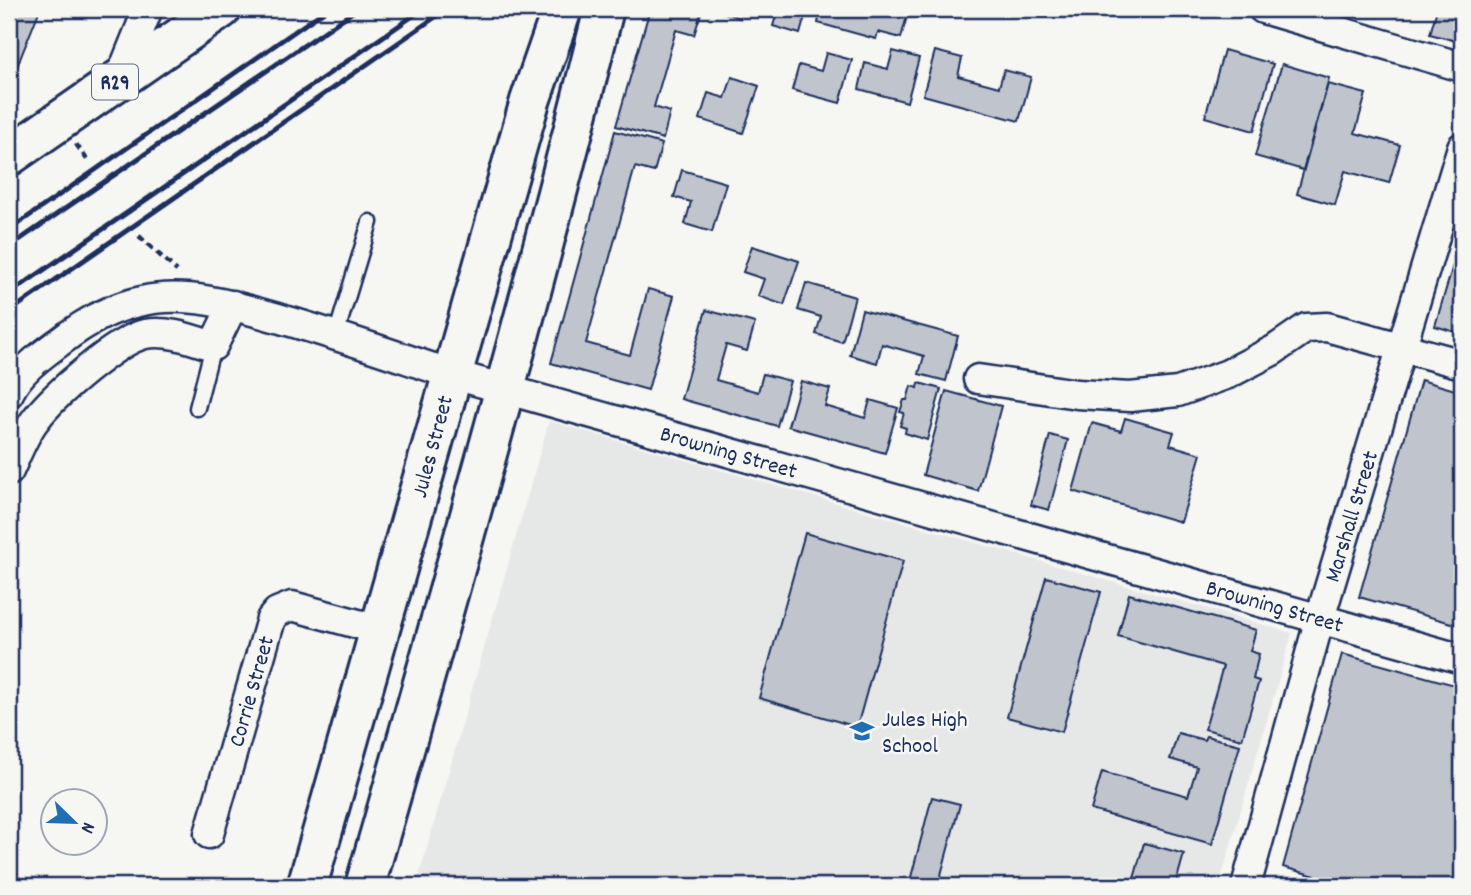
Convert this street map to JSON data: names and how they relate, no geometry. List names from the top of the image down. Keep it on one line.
{"streets":{"main road":["R29","Jules Street"],"street":["Browning Street","Marshall Street","Corrie Street"]},"crossings":[["Jules Street","Browning Street"],["Jules Street","Corrie Street"],["Browning Street","Marshall Street"]],"places":{"school or university":["Jules High School"]},"north":"bottom right"}
